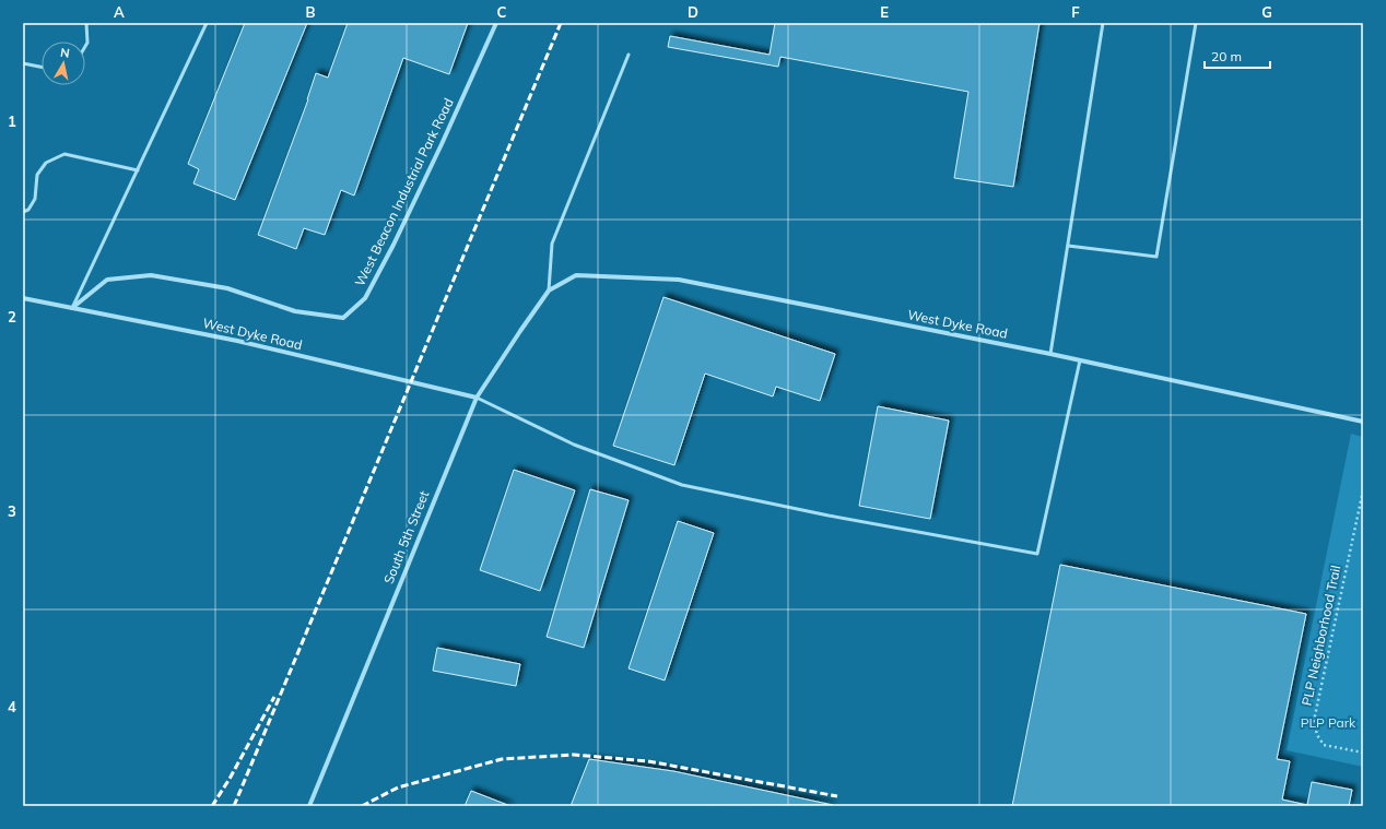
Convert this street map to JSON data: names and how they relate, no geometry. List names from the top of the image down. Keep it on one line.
{"streets":{"street":["West Beacon Industrial Park Road","West Dyke Road","South 5th Street"],"path":["PLP Neighborhood Trail"]},"crossings":[["West Beacon Industrial Park Road","West Dyke Road"],["West Dyke Road","South 5th Street"]],"parks":["PLP Park"],"scale_bar":"20 m","north":"top","grid":{"columns":["A","B","C","D","E","F","G"],"rows":["1","2","3","4"]}}
